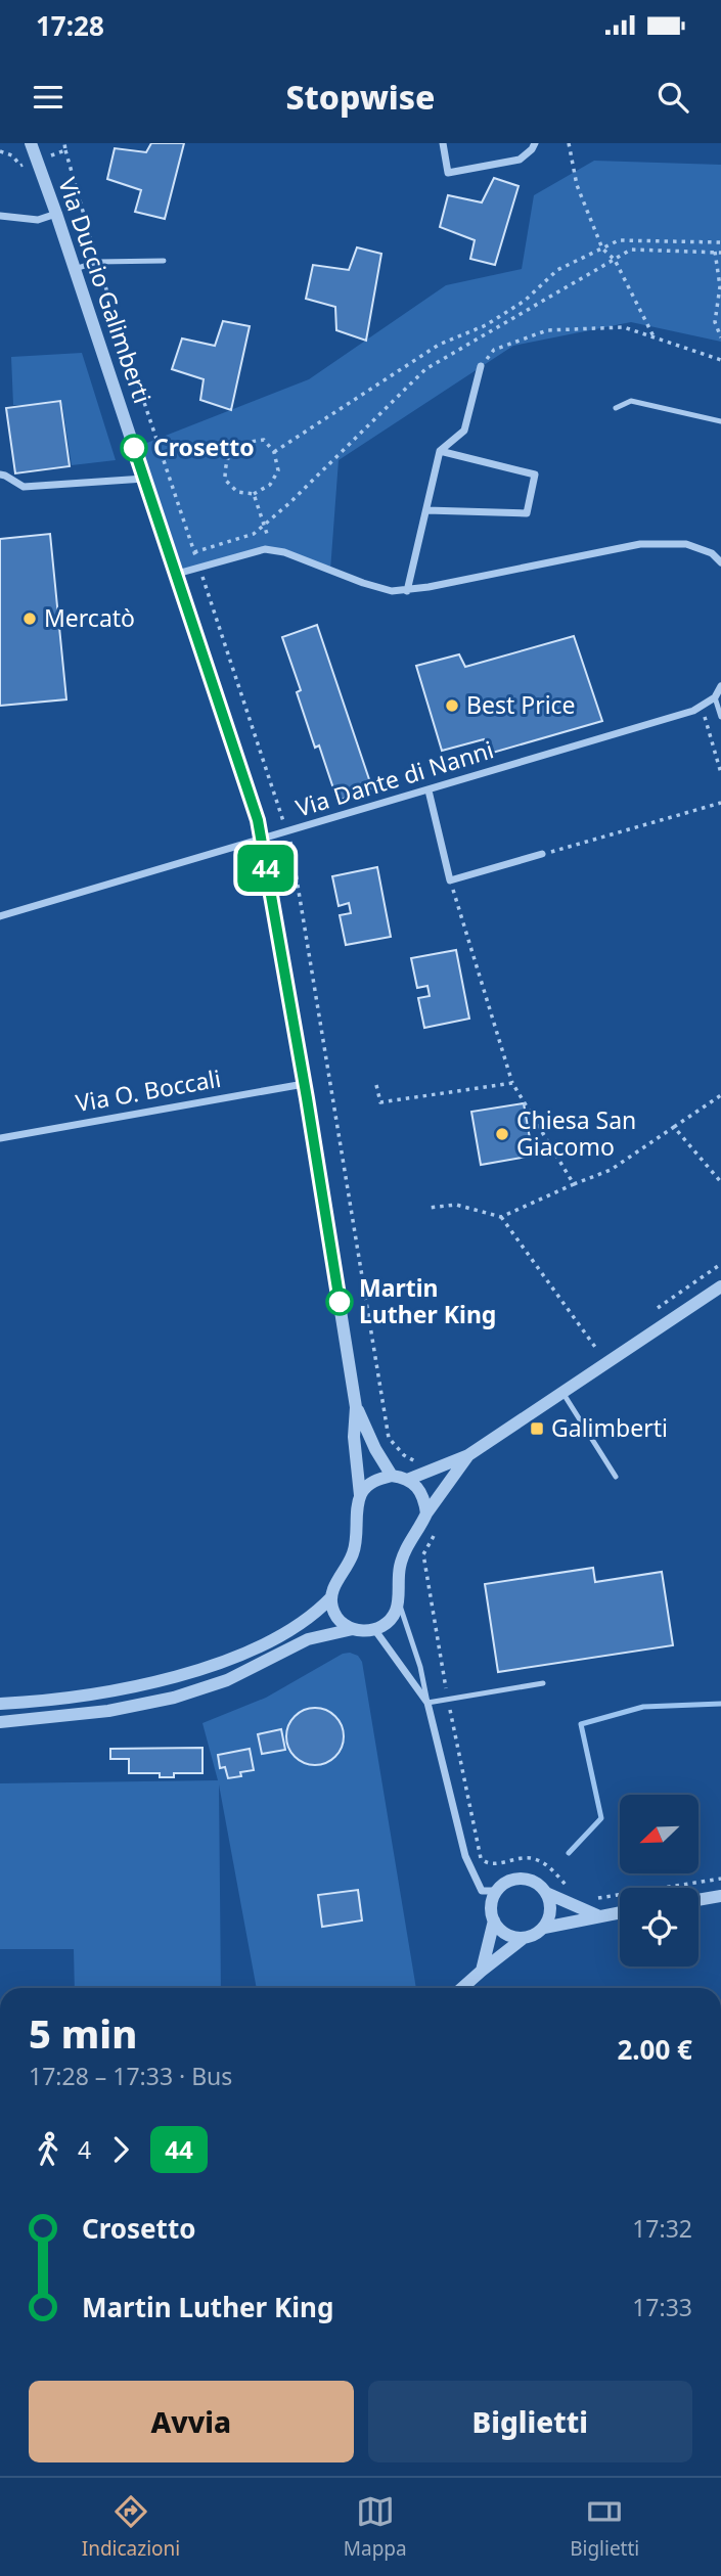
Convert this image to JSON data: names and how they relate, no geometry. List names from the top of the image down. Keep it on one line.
{"streets":{"street":["Via Duccio Galimberti","Via Dante di Nanni","Via O. Boccali"]},"crossings":[["Via Duccio Galimberti","Via Dante di Nanni"],["Via Duccio Galimberti","Via O. Boccali"]],"places":{"other":["Crosetto","Mercatò","Best Price","Chiesa San Giacomo","Martin Luther King"],"transit":["Galimberti"]},"lines":["bus line 44"],"north":"bottom left","page":{"status":"17:28","header":"Stopwise","on_map":"44","heading":["5 min","17:28 – 17:33 · Bus","2.00 €"],"legs":["4","44"],"list":[{"name":"Crosetto","value":"17:32"},{"name":"Martin Luther King","value":"17:33"}],"buttons":["Avvia","Biglietti"],"tabs":["Indicazioni","Mappa","Biglietti"]}}
